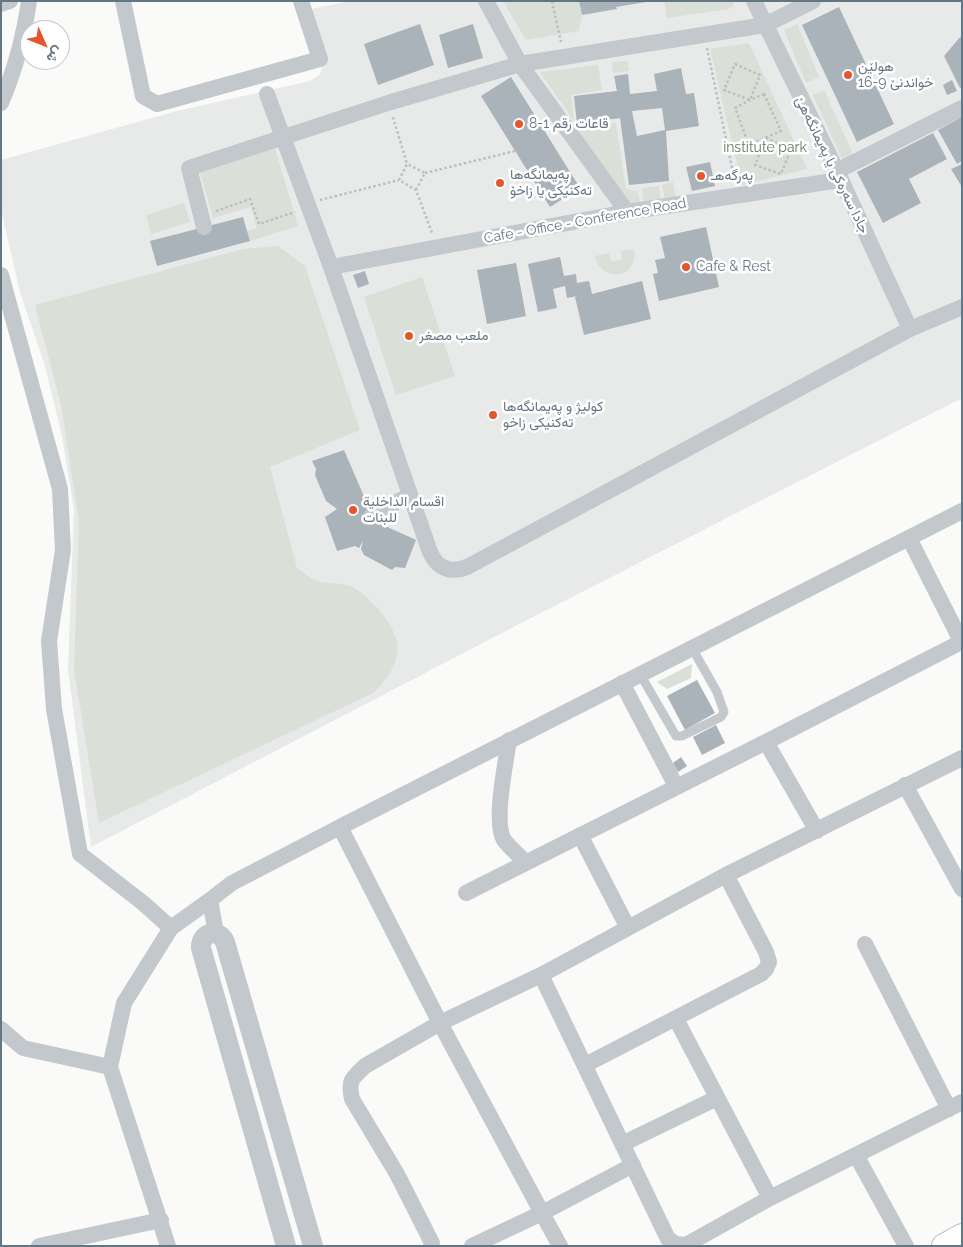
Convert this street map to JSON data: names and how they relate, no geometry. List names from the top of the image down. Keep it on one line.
{"streets":{"street":["جادا سه‌ره‌كى يا په‌يمانگه‌هێ","Cafe - Office - Conference Road"]},"crossings":[["جادا سه‌ره‌كى يا په‌يمانگه‌هێ","Cafe - Office - Conference Road"]],"parks":["institute park"],"places":["هولێن خواندنێ 9-16","قاعات رقم 1-8","په‌رگه‌هـ","پەیمانگەها تەکنیکی یا زاخۆ","Cafe & Rest","ملعب مصغر","كوليژ و په‌يمانگه‌ها ته‌كنيكى زاخو","اقسام الداخلیة للبنات"],"north":"bottom right"}
